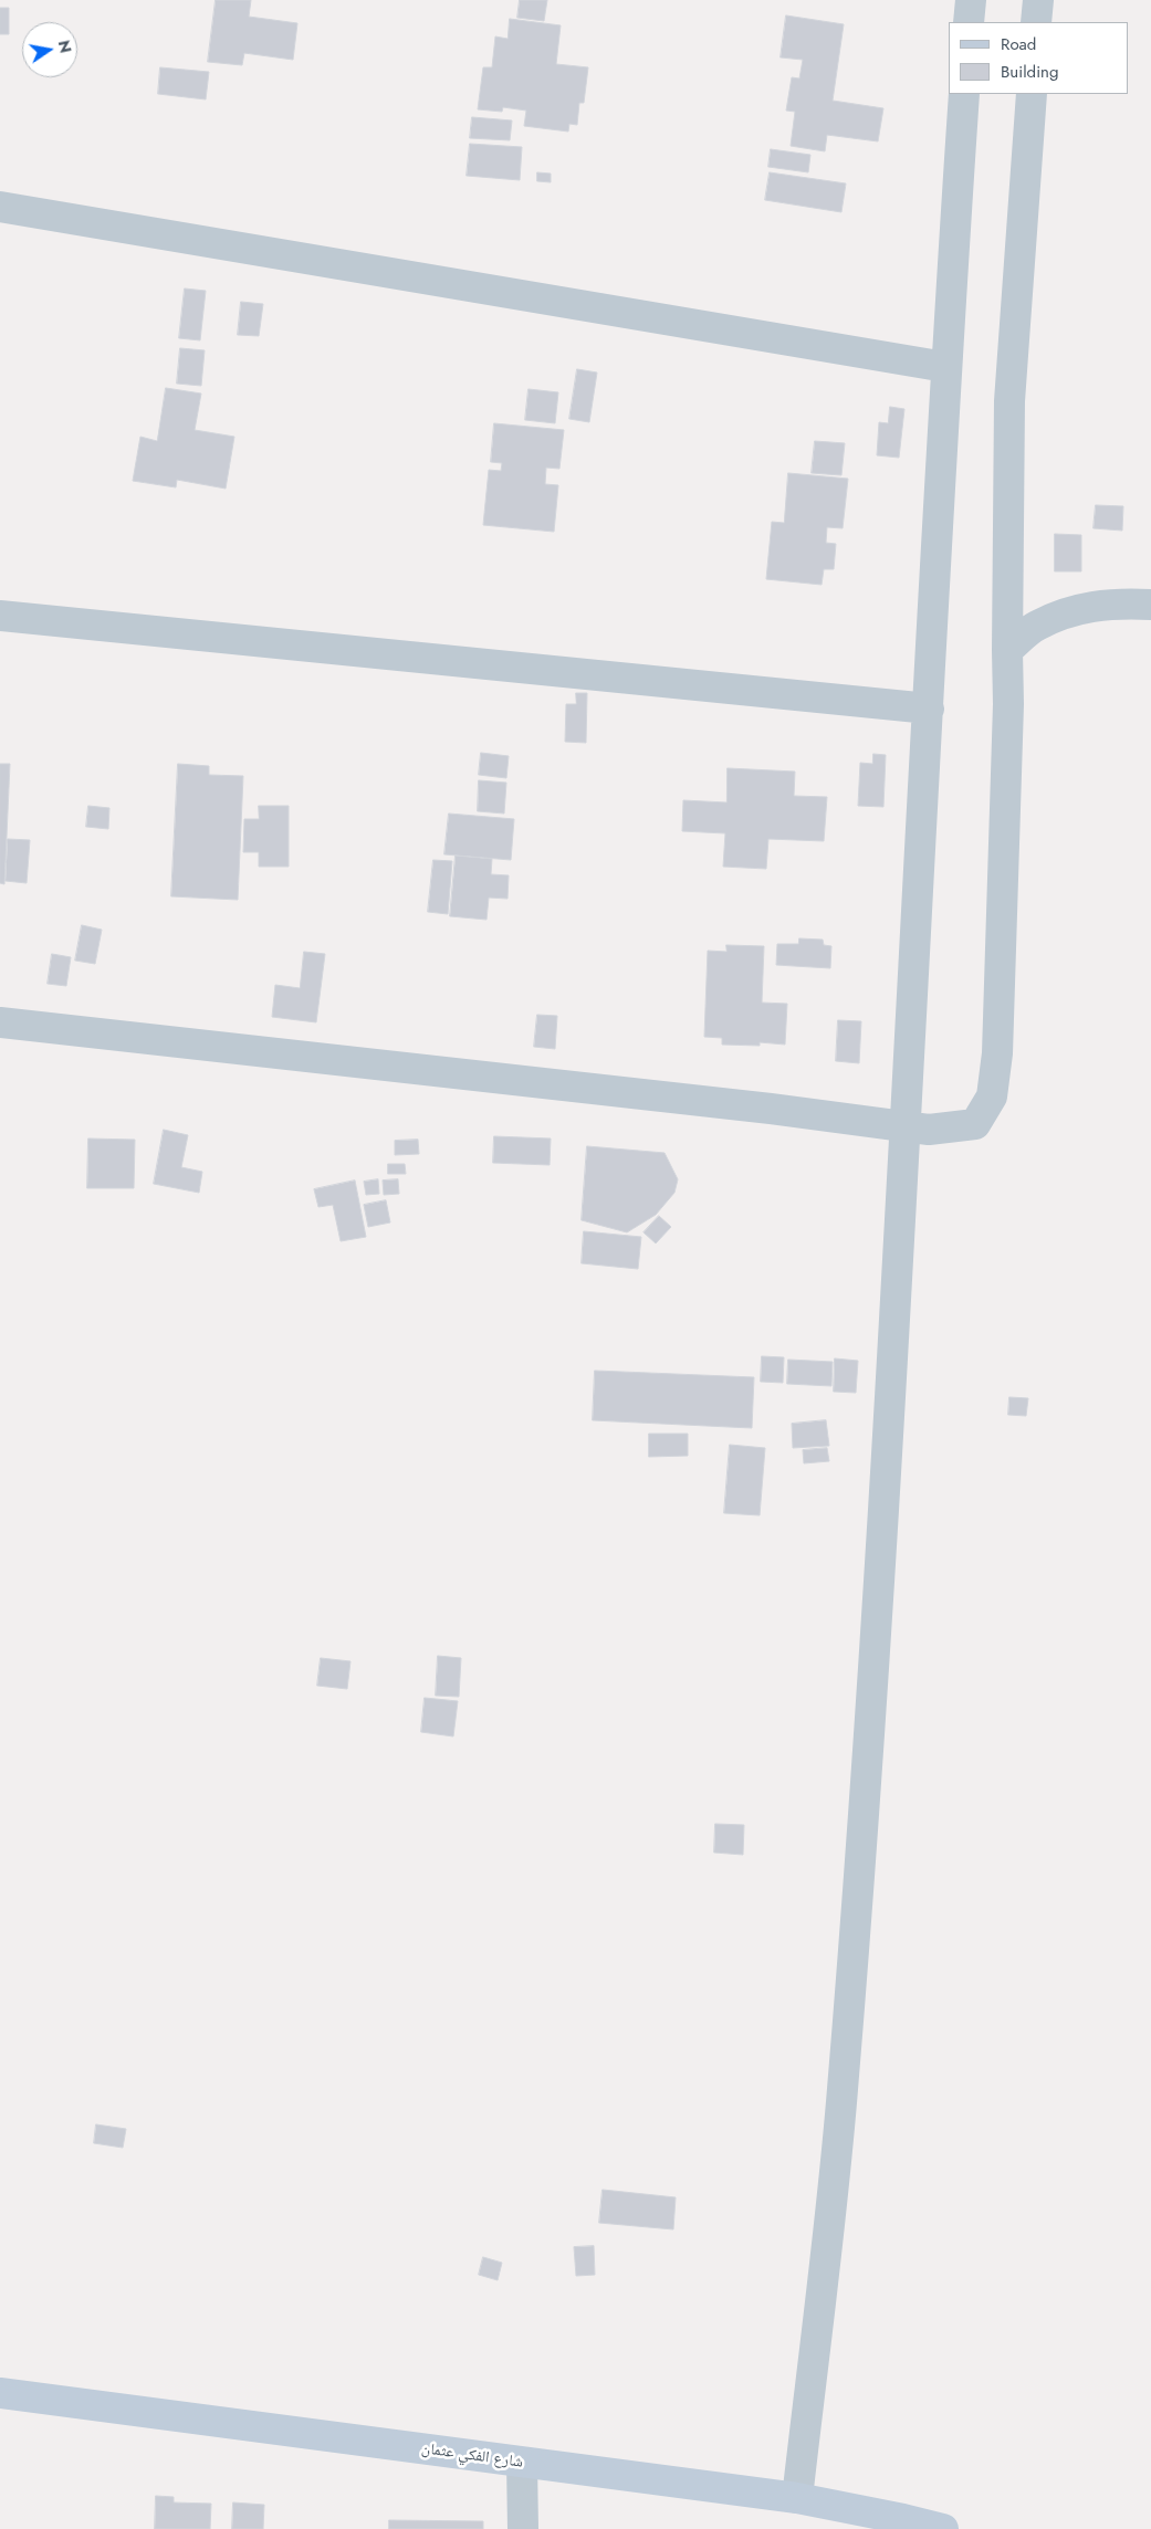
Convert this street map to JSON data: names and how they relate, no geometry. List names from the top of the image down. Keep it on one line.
{"streets":{"street":["شارع الفكي عثمان"]},"legend":["Road","Building"],"north":"right"}
